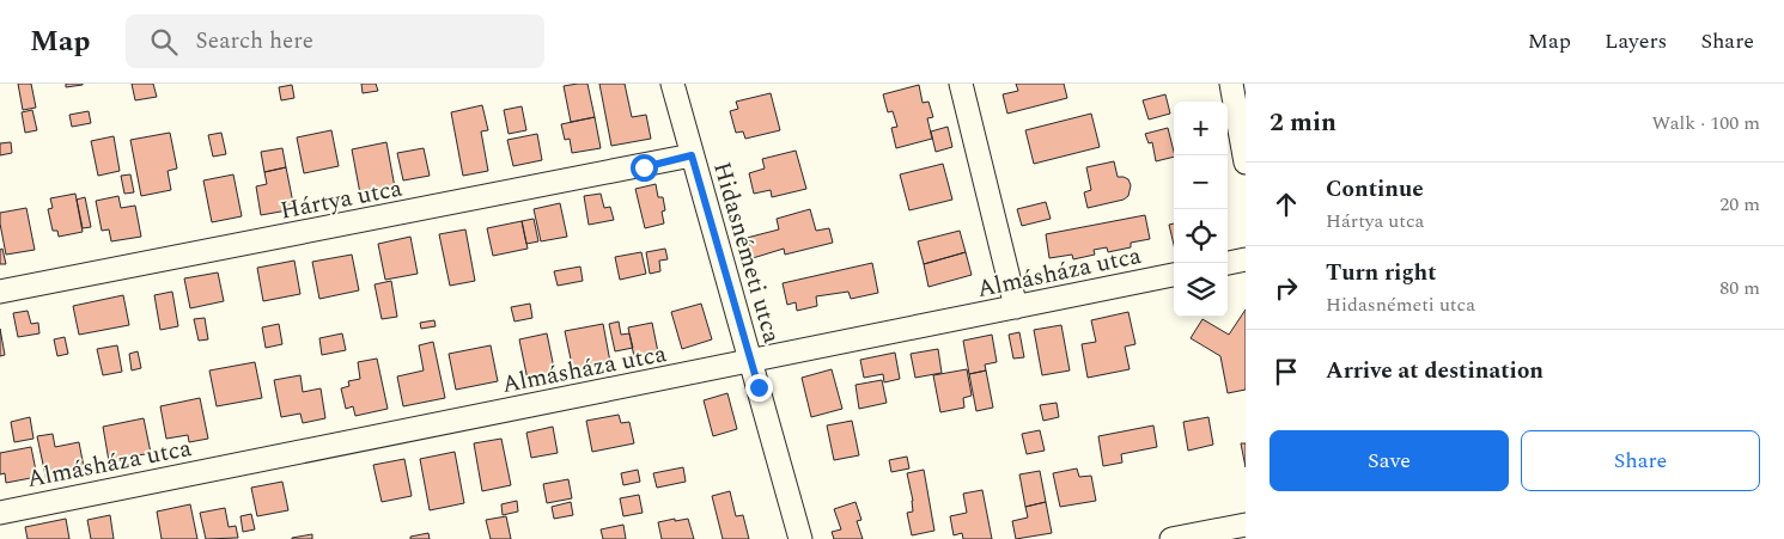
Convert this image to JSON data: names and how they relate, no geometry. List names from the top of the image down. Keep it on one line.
{"streets":{"street":["Hártya utca","Hidasnémeti utca","Almásháza utca"]},"crossings":[["Hártya utca","Hidasnémeti utca"],["Hidasnémeti utca","Almásháza utca"]],"page":{"header":"Map","search":"Search here","nav":["Map","Layers","Share"],"heading":["2 min","Walk · 100 m"],"map_buttons":["+","−"],"list":[["Continue","Hártya utca","20 m"],["Turn right","Hidasnémeti utca","80 m"],"Arrive at destination"],"buttons":["Save","Share"]}}
